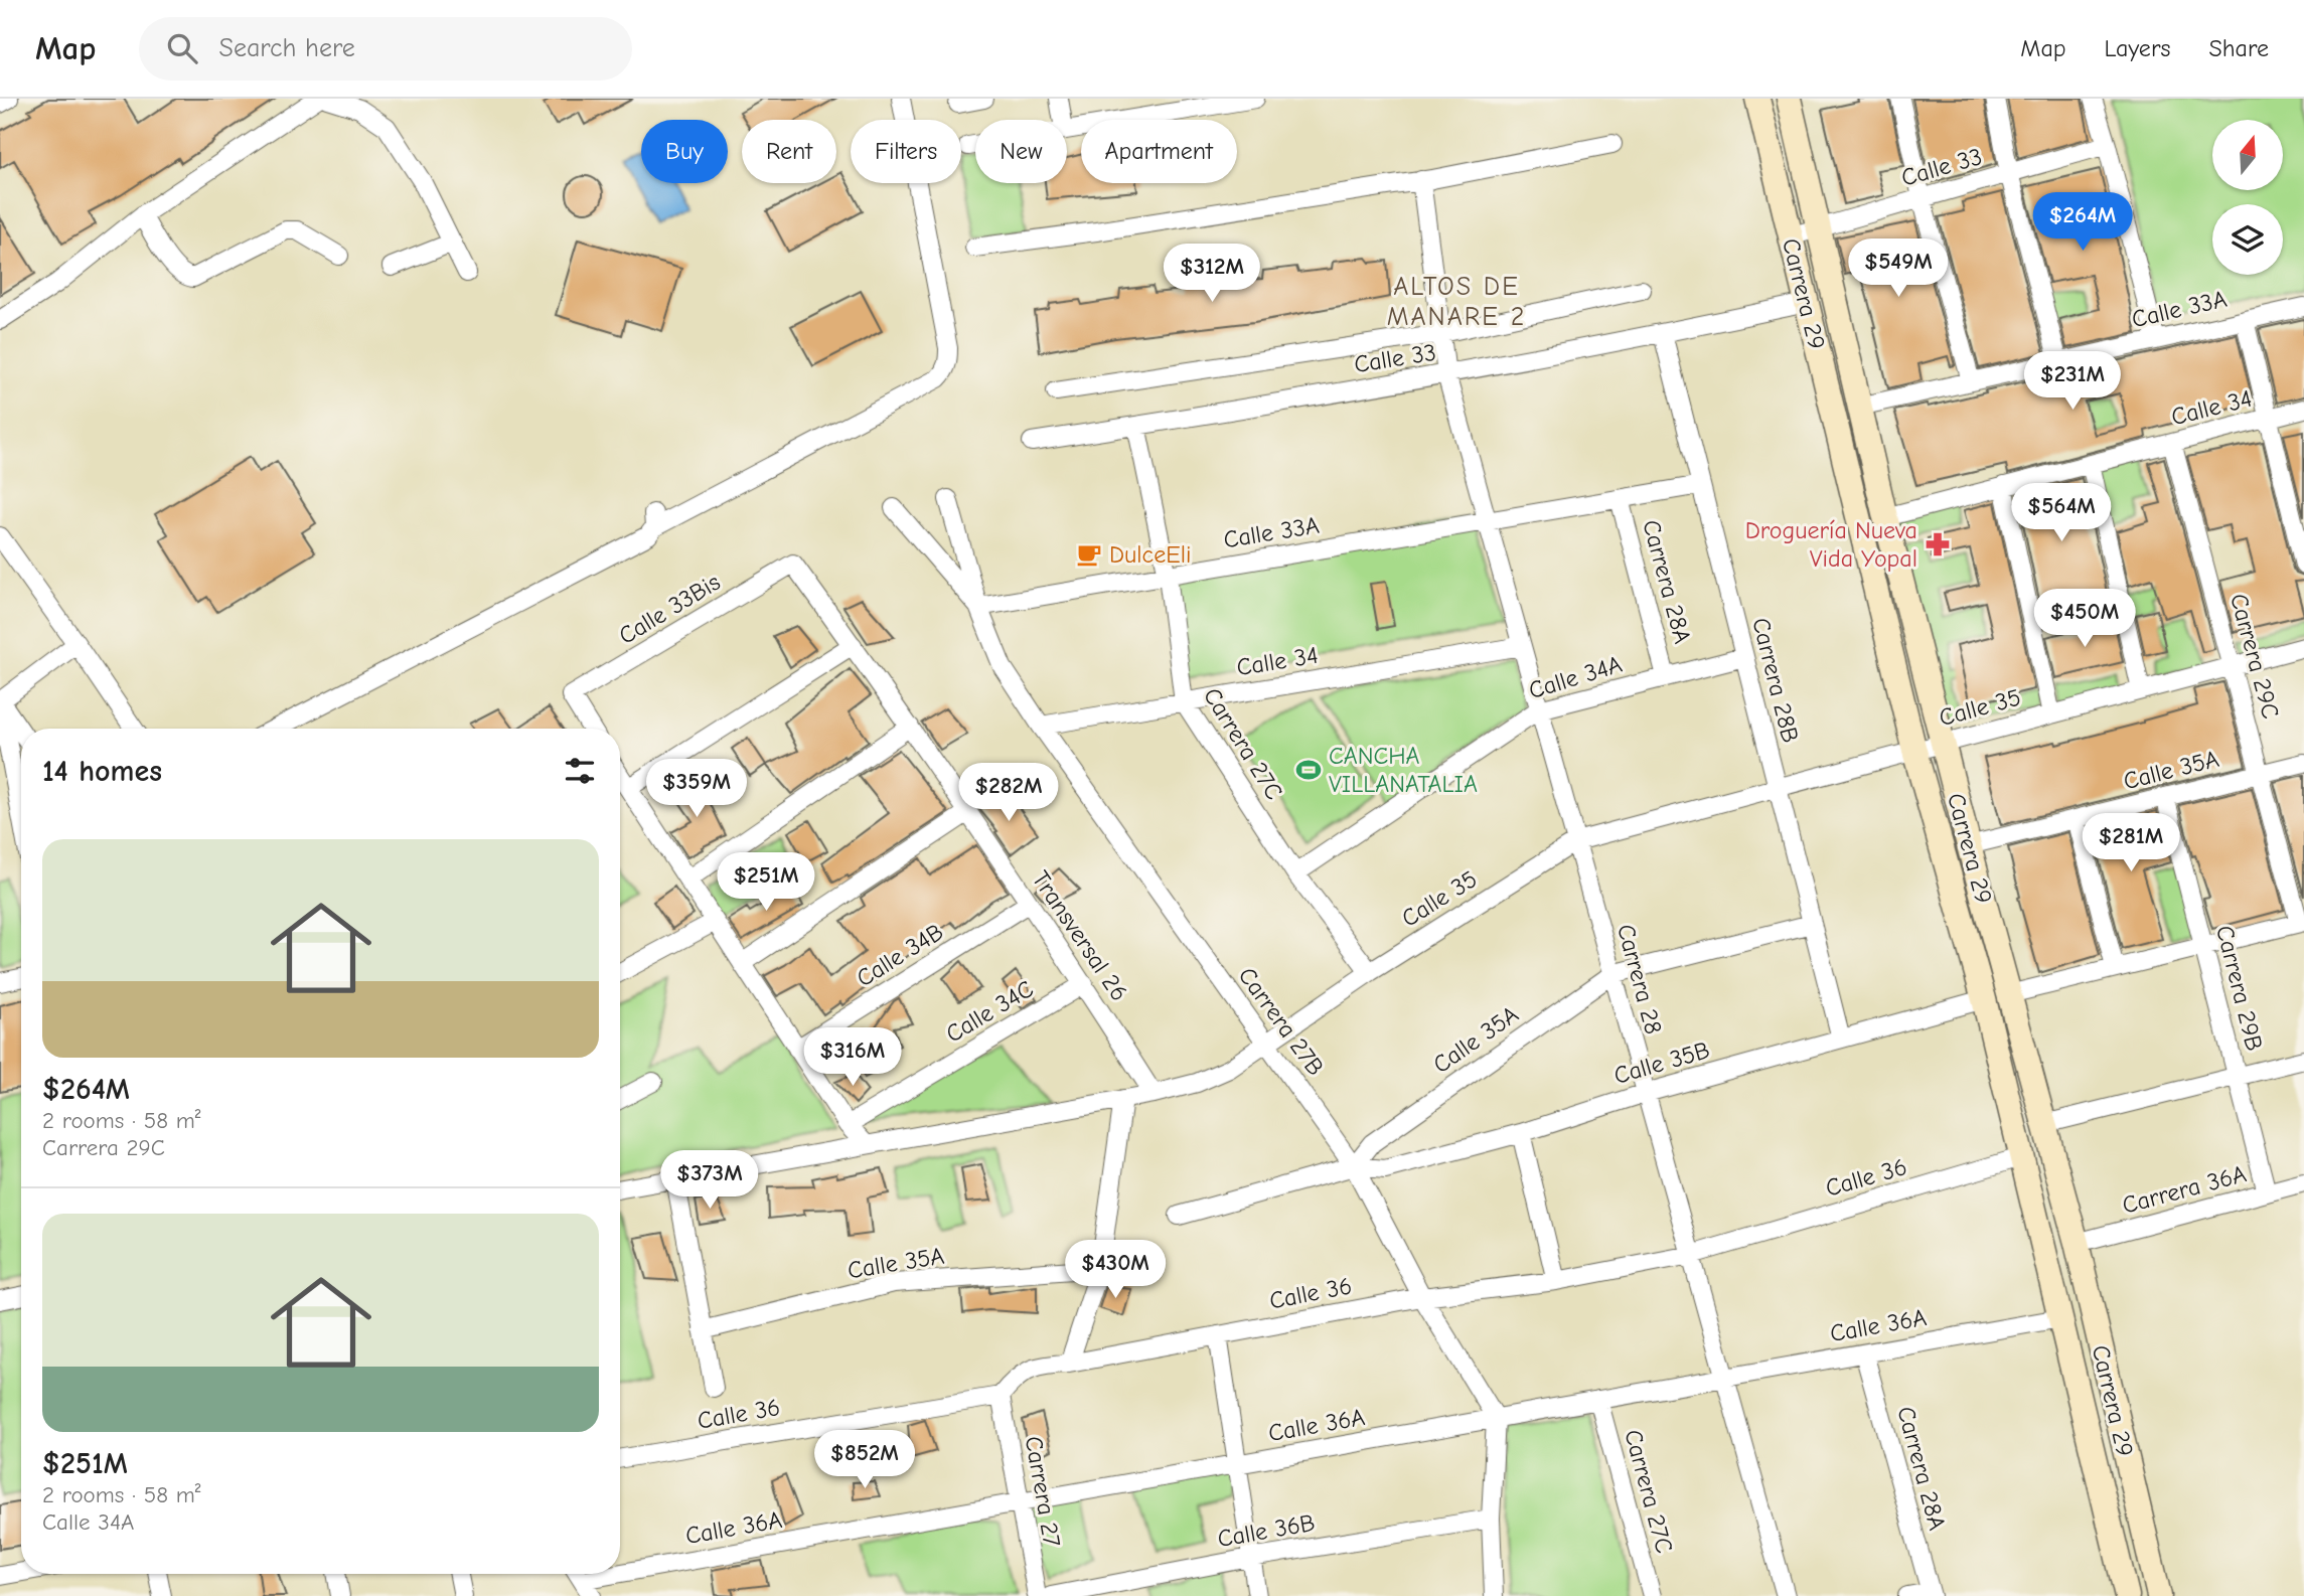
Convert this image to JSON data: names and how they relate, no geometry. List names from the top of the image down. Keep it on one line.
{"streets":{"main road":["Carrera 29"],"street":["Calle 33","Calle 33A","Calle 34","Carrera 28A","Calle 33Bis","Carrera 29C","Calle 34A","Carrera 28B","Calle 35","Carrera 27C","Calle 35A","Transversal 26","Calle 34B","Carrera 28","Carrera 29B","Calle 34C","Carrera 27B","Calle 35B","Calle 36","Carrera 36A","Calle 36A","Carrera 27","Calle 36B"]},"crossings":[["Calle 33","Carrera 29"],["Calle 33","Carrera 28B"],["Calle 33","Carrera 27C"],["Calle 33","Carrera 28"],["Carrera 29","Calle 33A"],["Carrera 29","Calle 34"],["Carrera 29","Calle 35"],["Carrera 29","Calle 35A"],["Carrera 29","Calle 35B"],["Carrera 29","Calle 36"],["Carrera 29","Carrera 36A"],["Carrera 29","Calle 36A"],["Calle 33A","Carrera 28A"],["Calle 33A","Carrera 28B"],["Calle 33A","Carrera 27C"],["Calle 33A","Carrera 28"],["Calle 33A","Carrera 27B"],["Calle 34","Carrera 29C"],["Calle 34","Carrera 27C"],["Calle 34","Carrera 28"],["Calle 34","Carrera 27B"],["Carrera 28A","Calle 34A"],["Carrera 28A","Calle 36A"],["Calle 33Bis","Transversal 26"],["Carrera 29C","Calle 35"],["Carrera 29C","Calle 35A"],["Calle 34A","Carrera 28B"],["Calle 34A","Carrera 27C"],["Calle 34A","Carrera 28"],["Carrera 28B","Calle 35"],["Carrera 28B","Calle 35A"],["Carrera 28B","Calle 35B"],["Calle 35","Carrera 27C"],["Calle 35","Transversal 26"],["Calle 35","Carrera 28"],["Calle 35","Carrera 27B"],["Carrera 27C","Calle 36A"],["Calle 35A","Carrera 28"],["Calle 35A","Carrera 29B"],["Calle 35A","Carrera 27B"],["Calle 35A","Calle 35B"],["Transversal 26","Calle 34B"],["Transversal 26","Calle 34C"],["Carrera 28","Calle 35B"],["Carrera 28","Calle 36"],["Carrera 28","Calle 36A"],["Carrera 29B","Carrera 36A"],["Carrera 27B","Calle 35B"],["Carrera 27B","Calle 36"],["Carrera 27B","Calle 36A"],["Calle 36","Carrera 27"],["Calle 36A","Carrera 27"]],"districts":["ALTOS DE MANARE 2"],"places":{"pharmacy":["Droguería Nueva Vida Yopal"],"cafe":["DulceEli"],"sports":["CANCHA VILLANATALIA"]},"north":"top","page":{"header":"Map","search":"Search here","nav":["Map","Layers","Share"],"chip":["Buy","Rent","Filters","New","Apartment"],"price":["$264M","$549M","$312M","$231M","$564M","$450M","$359M","$282M","$281M","$251M","$316M","$373M","$430M","$852M"],"heading":"14 homes","list":[{"name":"$264M","note":"2 rooms · 58 m² · Carrera 29C"},{"name":"$251M","note":"2 rooms · 58 m² · Calle 34A"}]}}
